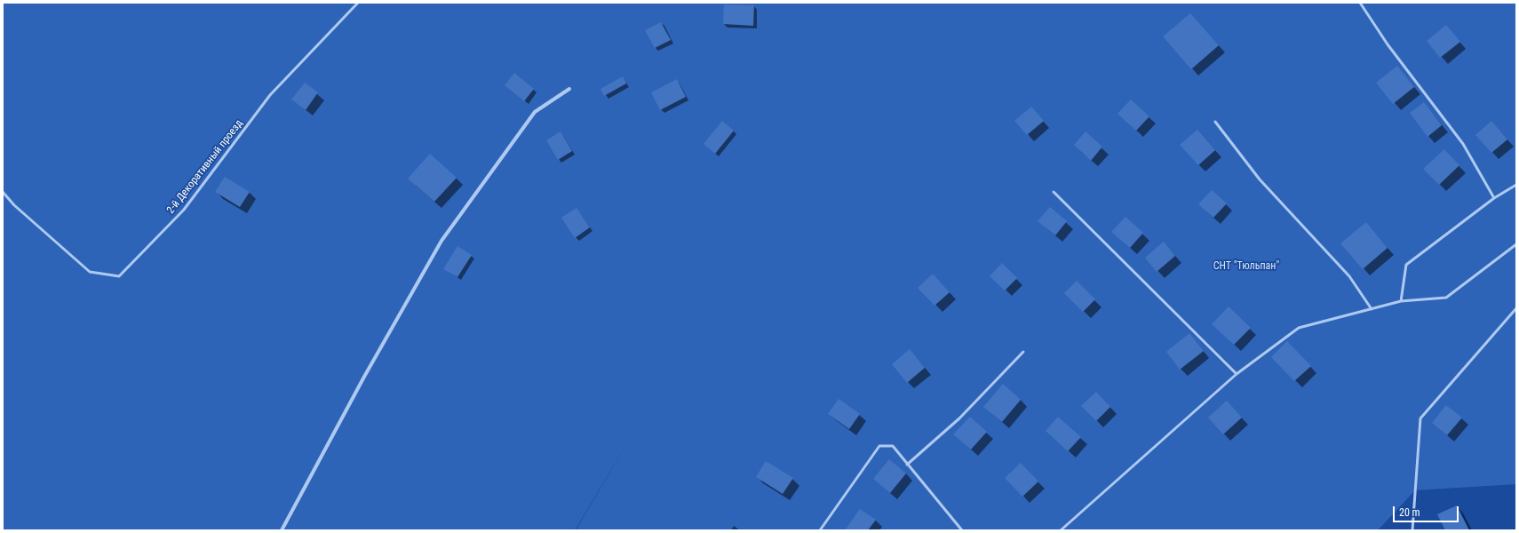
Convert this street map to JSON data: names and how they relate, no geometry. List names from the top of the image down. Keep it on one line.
{"streets":{"lane":["2-й Декоративный проезд"]},"parks":["СНТ \"Тюльпан\""],"scale_bar":"20 m"}
